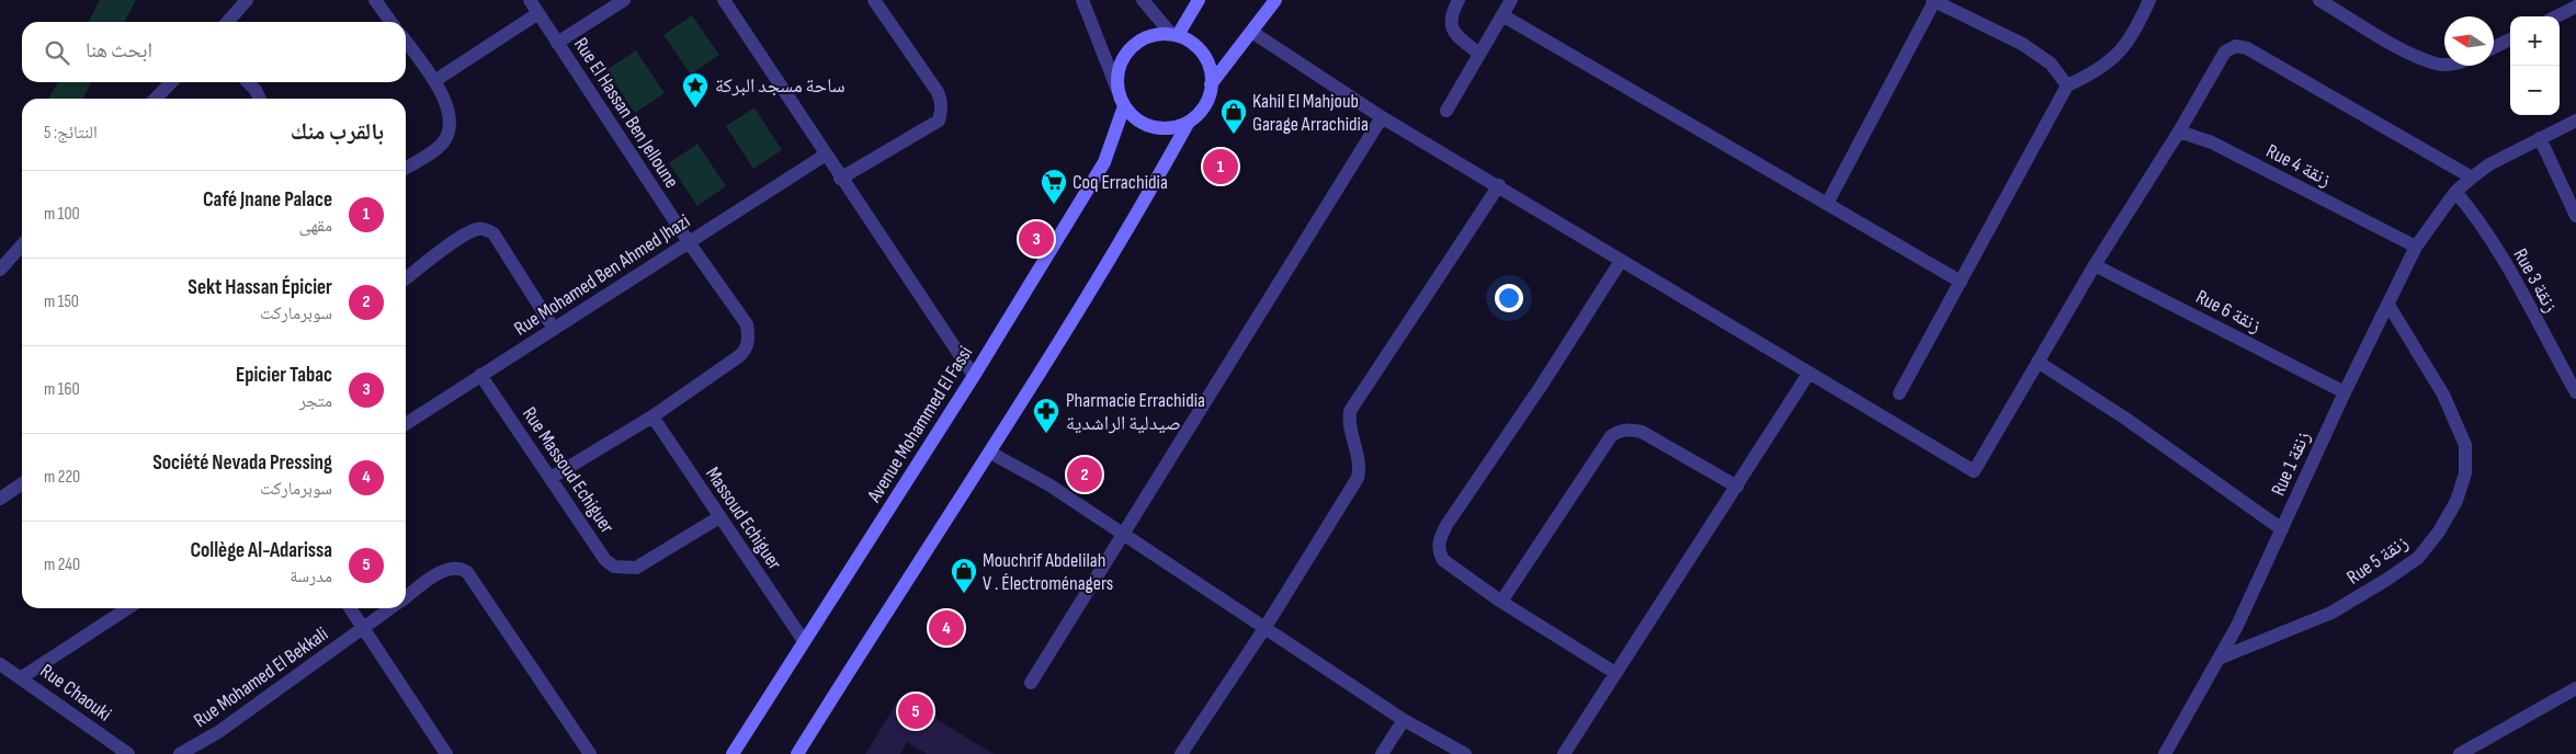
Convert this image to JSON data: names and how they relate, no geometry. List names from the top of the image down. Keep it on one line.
{"streets":{"main road":["Avenue Mohammed El Fassi"],"street":["Rue El Hassan Ben Jelloune","Rue 4 زنقة","Rue Mohamed Ben Ahmed Jhazi","Rue 3 زنقة","Rue 6 زنقة","Rue 1 زنقة","Rue Massoud Echiguer","Massoud Echiguer","Rue 5 زنقة","Rue Mohamed El Bekkali","Rue Chaouki"]},"crossings":[["Rue El Hassan Ben Jelloune","Rue Mohamed Ben Ahmed Jhazi"],["Rue El Hassan Ben Jelloune","Massoud Echiguer"],["Rue 4 زنقة","Rue 1 زنقة"],["Rue Mohamed Ben Ahmed Jhazi","Rue Massoud Echiguer"],["Rue 3 زنقة","Rue 1 زنقة"],["Rue 6 زنقة","Rue 1 زنقة"],["Avenue Mohammed El Fassi","Massoud Echiguer"],["Rue 1 زنقة","Rue 5 زنقة"],["Rue Massoud Echiguer","Massoud Echiguer"]],"places":{"place":["ساحة مسجد البركة"],"shop":["Kahil El Mahjoub Garage Arrachidia","Mouchrif Abdelilah V . Électroménagers"],"supermarket":["Coq Errachidia"],"pharmacy":["Pharmacie Errachidia صيدلية الراشدية"]},"north":"left","page":{"map_buttons":["+","−"],"search":"ابحث هنا","heading":["بالقرب منك","النتائج: 5"],"pins":["1","3","2","4","5"],"list":[{"mark":"1","name":"Café Jnane Palace","note":"مقهى","value":"100 m"},{"mark":"2","name":"Sekt Hassan Épicier","note":"سوبرماركت","value":"150 m"},{"mark":"3","name":"Epicier Tabac","note":"متجر","value":"160 m"},{"mark":"4","name":"Société Nevada Pressing","note":"سوبرماركت","value":"220 m"},{"mark":"5","name":"Collège Al-Adarissa","note":"مدرسة","value":"240 m"}]}}
